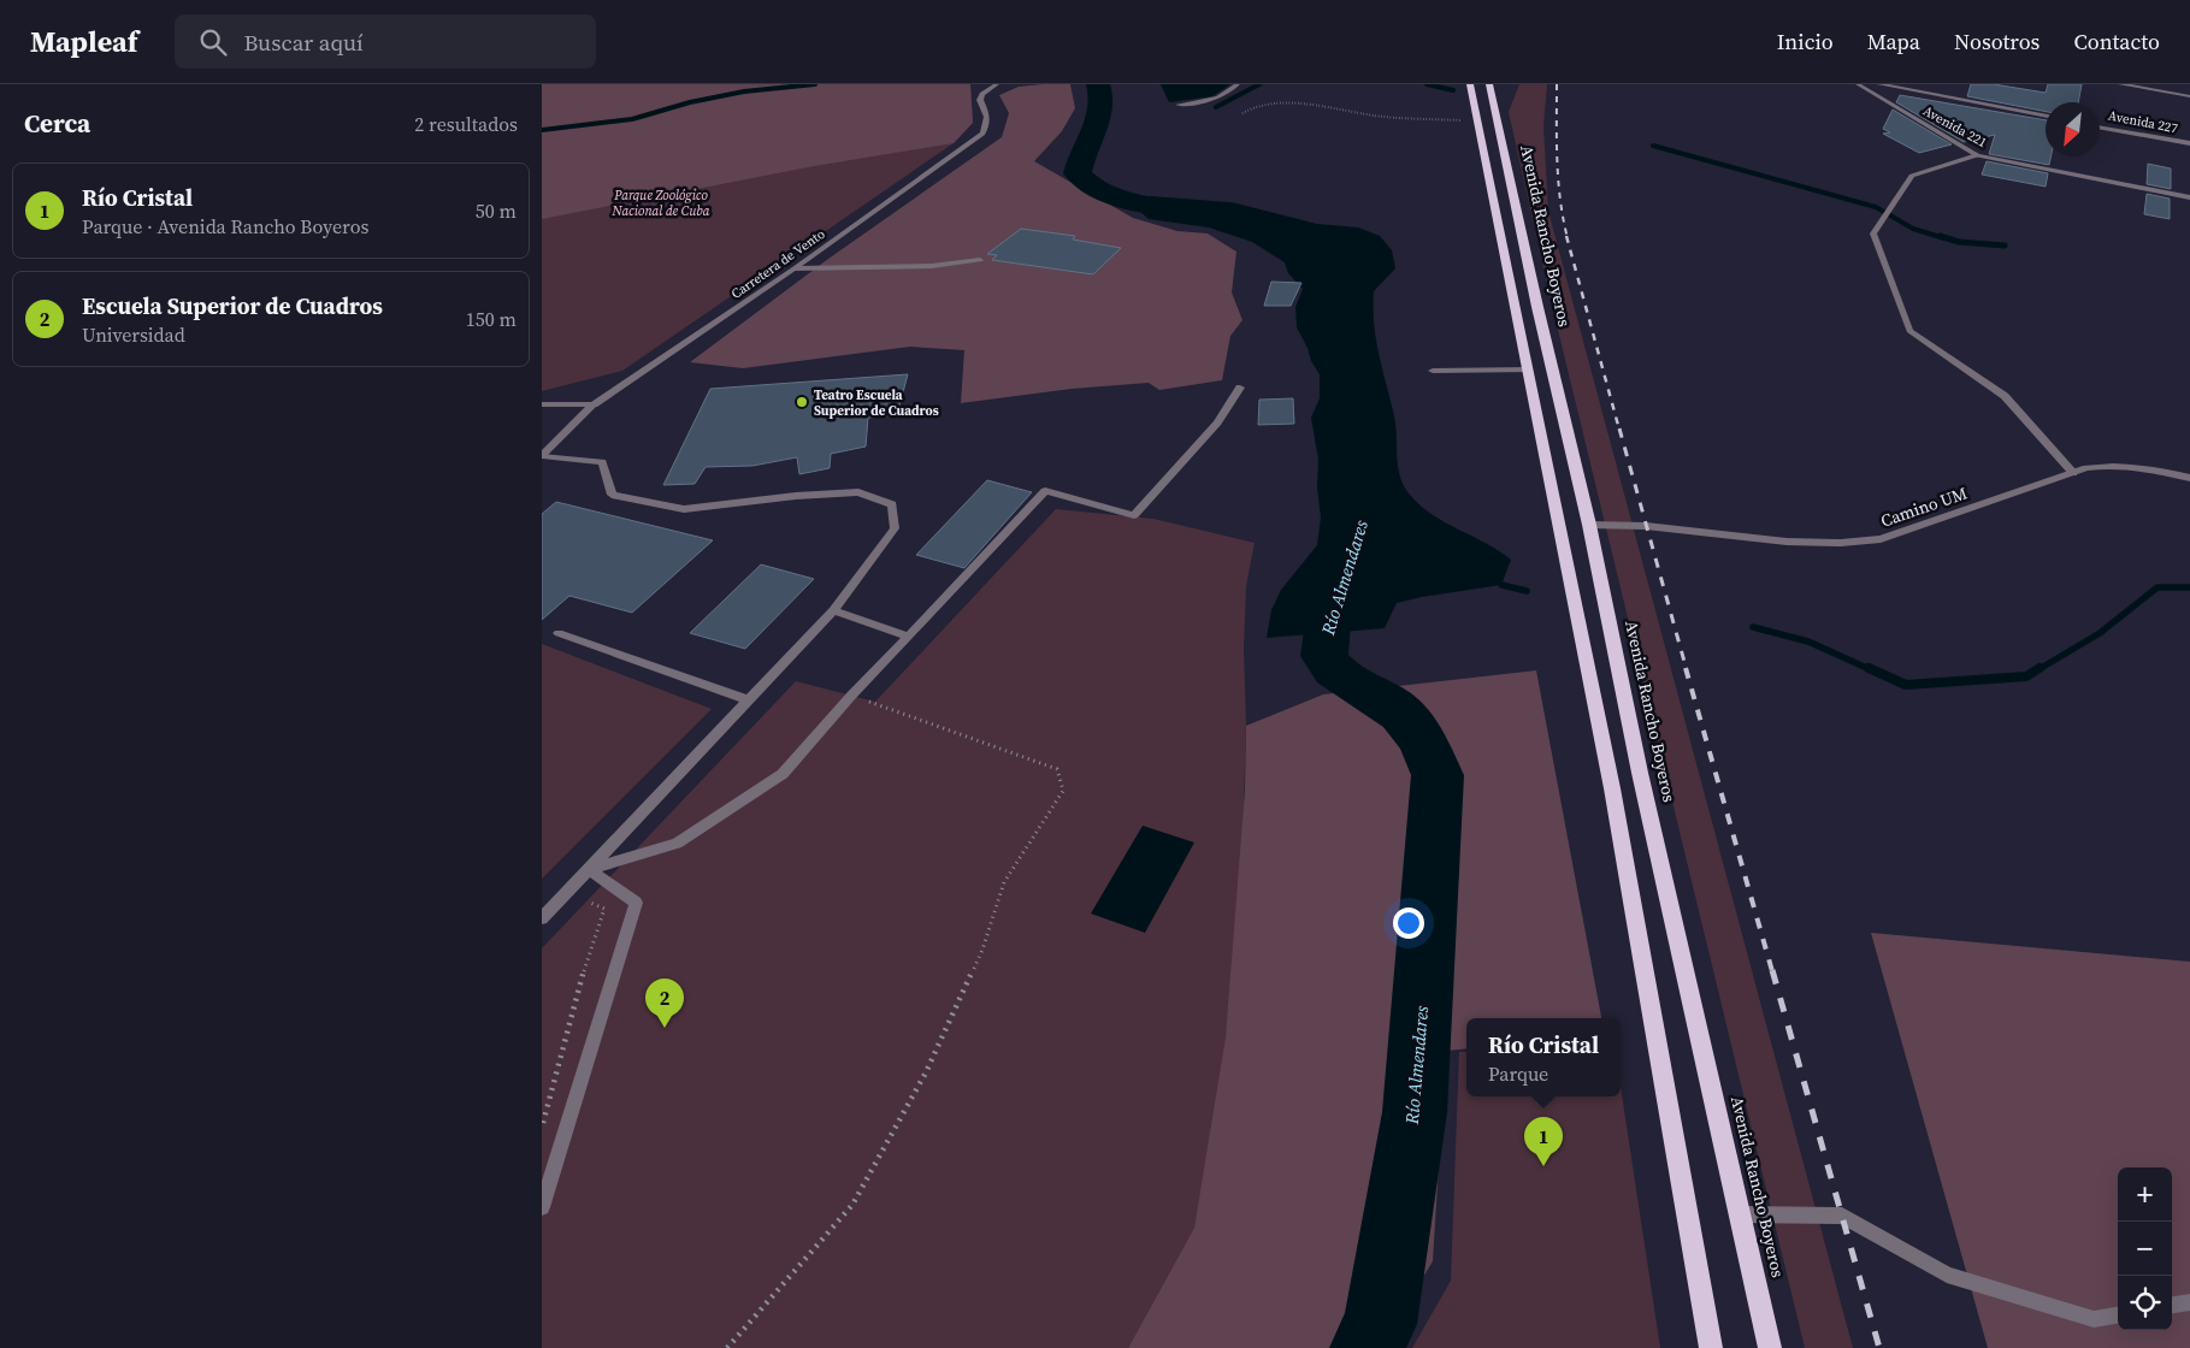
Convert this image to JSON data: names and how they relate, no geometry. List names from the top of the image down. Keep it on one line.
{"streets":{"highway":["Avenida Rancho Boyeros"],"street":["Avenida 227","Avenida 221","Carretera de Vento","Camino UM"]},"crossings":[["Avenida Rancho Boyeros","Camino UM"]],"water":["Río Almendares"],"parks":["Parque Zoológico Nacional de Cuba"],"places":["Teatro Escuela Superior de Cuadros"],"north":"bottom left","page":{"header":"Mapleaf","search":"Buscar aquí","nav":["Inicio","Mapa","Nosotros","Contacto"],"heading":["Cerca","2 resultados"],"list":[{"mark":"1","name":"Río Cristal","note":"Parque · Avenida Rancho Boyeros","value":"50 m"},{"mark":"2","name":"Escuela Superior de Cuadros","note":"Universidad","value":"150 m"}],"pins":["2","1"],"popup":["Río Cristal","Parque"],"map_buttons":["+","−"]}}
